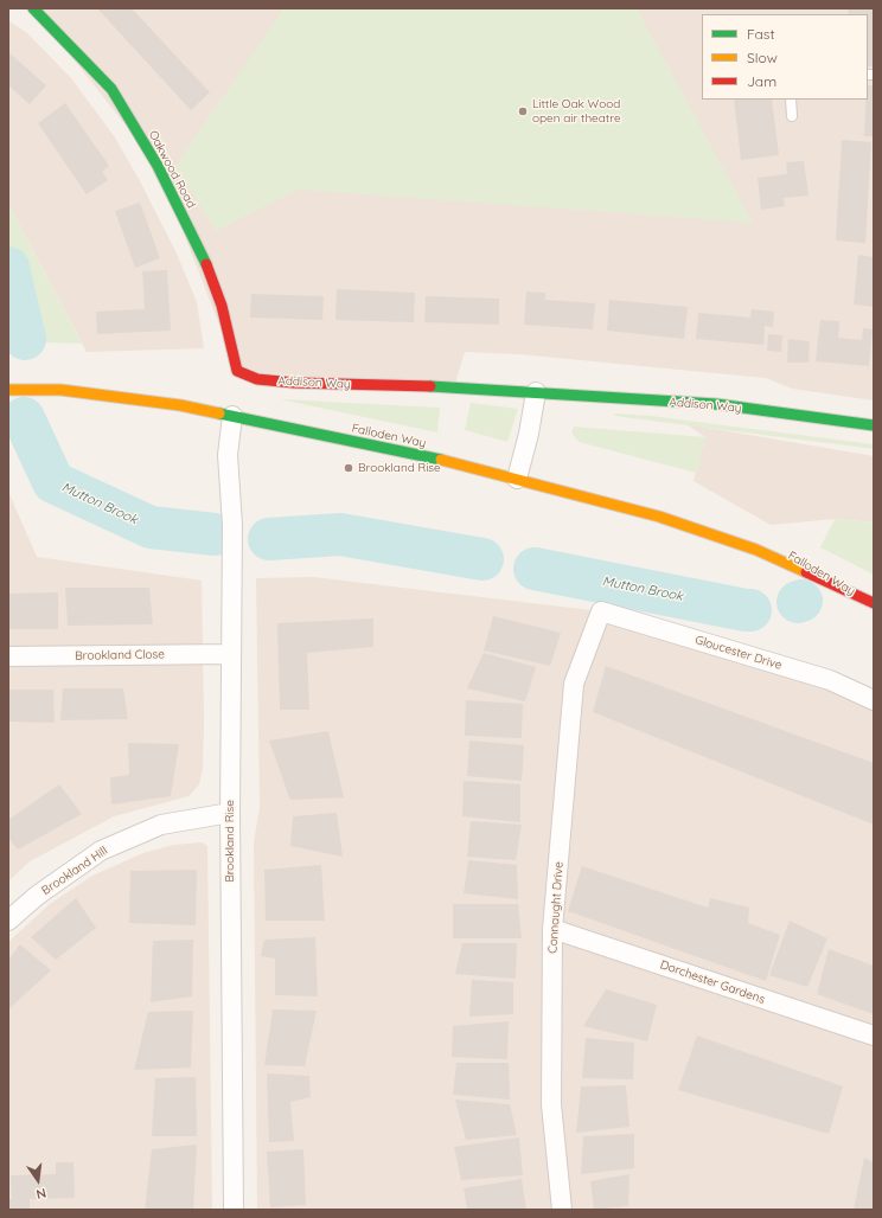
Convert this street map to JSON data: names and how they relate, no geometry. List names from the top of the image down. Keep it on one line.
{"streets":{"main road":["Oakwood Road","Addison Way","Falloden Way"],"street":["Gloucester Drive","Brookland Close","Brookland Rise","Brookland Hill","Connaught Drive","Dorchester Gardens"]},"crossings":[["Oakwood Road","Addison Way"],["Falloden Way","Brookland Rise"],["Gloucester Drive","Connaught Drive"],["Brookland Close","Brookland Rise"],["Brookland Rise","Brookland Hill"],["Connaught Drive","Dorchester Gardens"]],"water":["Mutton Brook"],"places":["Little Oak Wood open air theatre","Brookland Rise"],"legend":["Fast","Slow","Jam"],"north":"bottom"}
